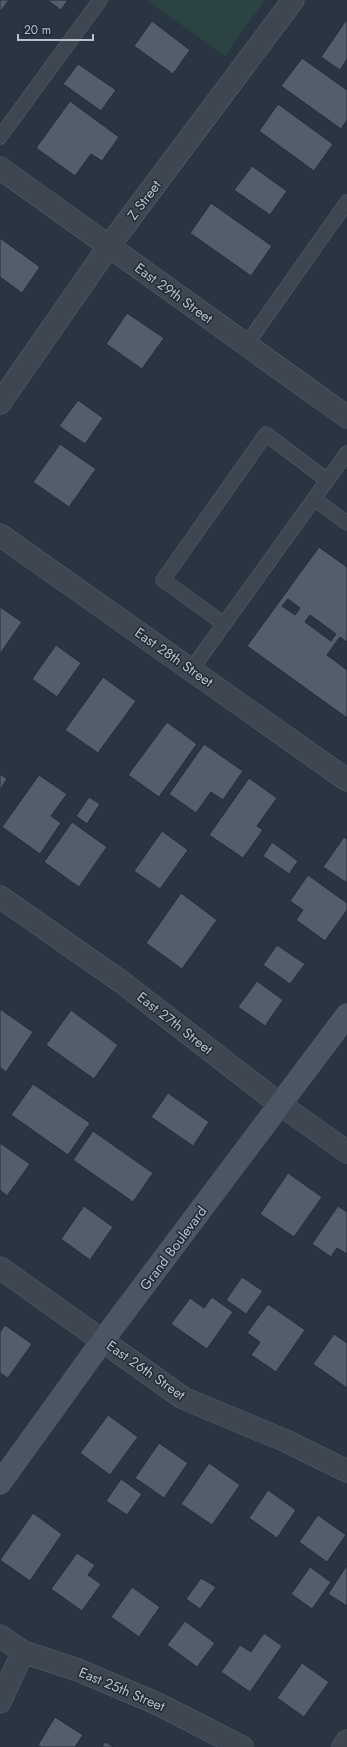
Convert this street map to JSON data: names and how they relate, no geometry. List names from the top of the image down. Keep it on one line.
{"streets":{"main road":["Grand Boulevard"],"street":["Z Street","East 29th Street","East 28th Street","East 27th Street","East 26th Street","East 25th Street"]},"crossings":[["Z Street","East 29th Street"],["East 27th Street","Grand Boulevard"],["Grand Boulevard","East 26th Street"]],"scale_bar":"20 m"}
